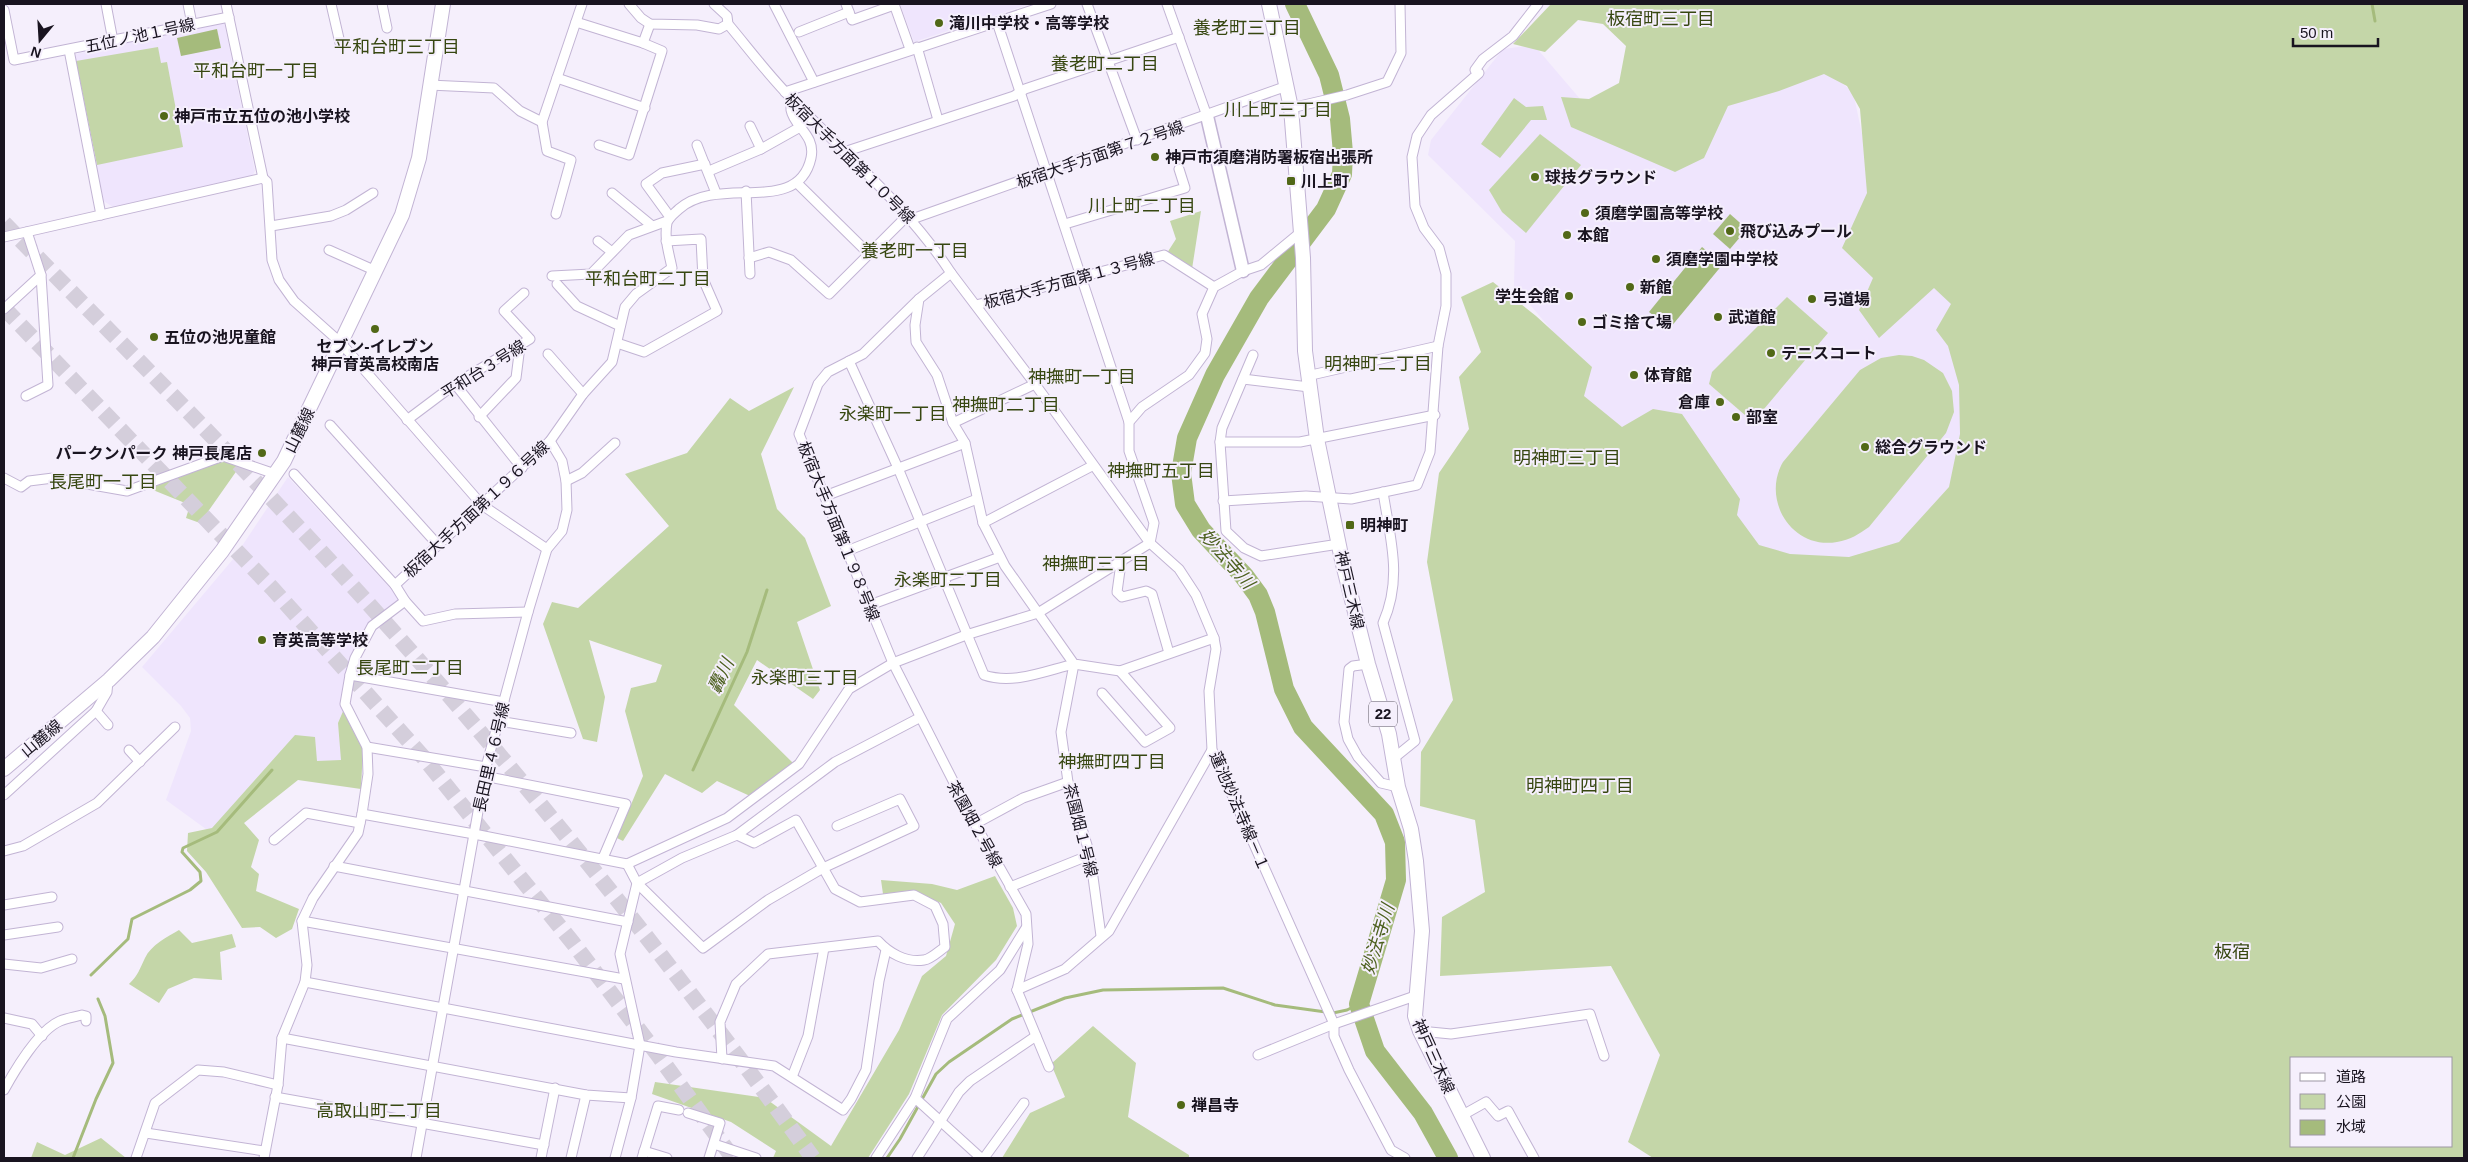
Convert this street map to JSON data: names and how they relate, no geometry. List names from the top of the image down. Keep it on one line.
{"streets":{"main road":["山麓線","神戸三木線","22"],"street":["五位ノ池１号線","板宿大手方面第７２号線","板宿大手方面第１０号線","板宿大手方面第１３号線","平和台３号線","板宿大手方面第１９６号線","板宿大手方面第１９８号線","長田里４６号線","蓮池妙法寺線－１","茶園畑２号線","茶園畑１号線"]},"crossings":[["板宿大手方面第７２号線","板宿大手方面第１０号線"],["板宿大手方面第７２号線","神戸三木線"],["板宿大手方面第１０号線","蓮池妙法寺線－１"],["板宿大手方面第１３号線","蓮池妙法寺線－１"],["板宿大手方面第１９８号線","茶園畑２号線"]],"districts":["板宿町三丁目","養老町三丁目","平和台町三丁目","養老町二丁目","平和台町一丁目","川上町三丁目","川上町二丁目","養老町一丁目","平和台町二丁目","明神町二丁目","神撫町一丁目","神撫町二丁目","永楽町一丁目","明神町三丁目","神撫町五丁目","長尾町一丁目","神撫町三丁目","永楽町二丁目","長尾町二丁目","永楽町三丁目","神撫町四丁目","明神町四丁目","板宿","高取山町二丁目"],"water":["妙法寺川","轟川"],"places":{"other":["滝川中学校・高等学校","神戸市立五位の池小学校","神戸市須磨消防署板宿出張所","球技グラウンド","須磨学園高等学校","飛び込みプール","本館","須磨学園中学校","新館","学生会館","弓道場","武道館","ゴミ捨て場","セブン-イレブン 神戸育英高校南店","五位の池児童館","テニスコート","体育館","倉庫","部室","総合グラウンド","パークンパーク 神戸長尾店","育英高等学校","禅昌寺"],"transit":["川上町","明神町"]},"legend":["道路","公園","水域"],"scale_bar":"50 m","north":"bottom"}
